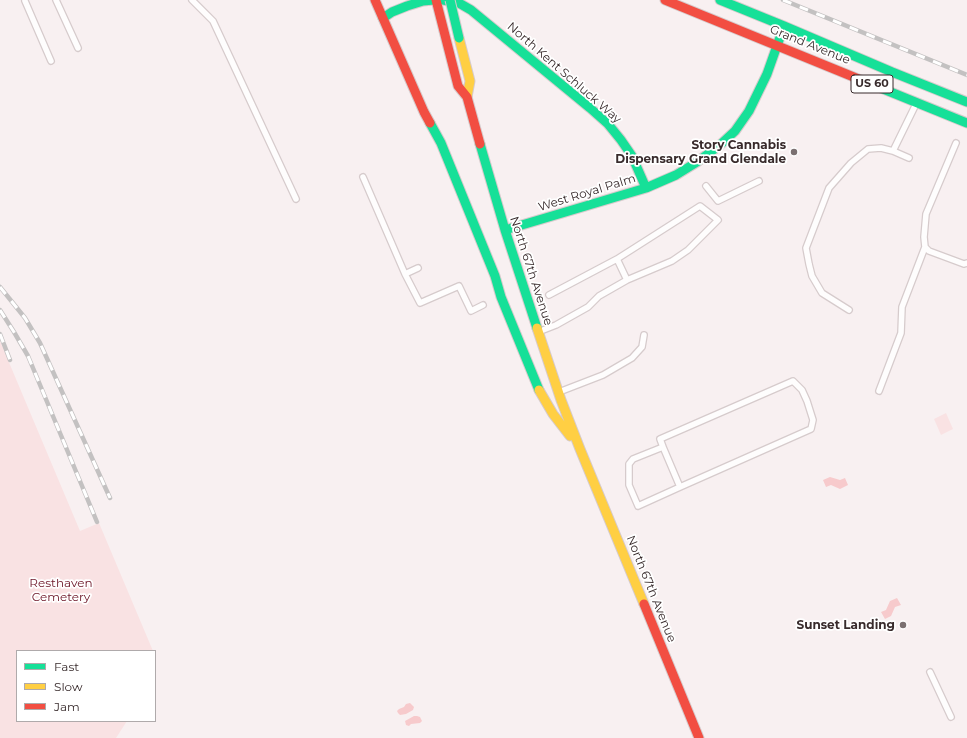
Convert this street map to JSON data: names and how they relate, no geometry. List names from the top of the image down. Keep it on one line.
{"streets":{"main road":["Grand Avenue","North Kent Schluck Way","US 60","West Royal Palm","North 67th Avenue"]},"crossings":[["Grand Avenue","West Royal Palm"],["North Kent Schluck Way","West Royal Palm"],["West Royal Palm","North 67th Avenue"]],"parks":["Resthaven Cemetery"],"places":["Story Cannabis Dispensary Grand Glendale","Sunset Landing"],"legend":["Fast","Slow","Jam"]}
